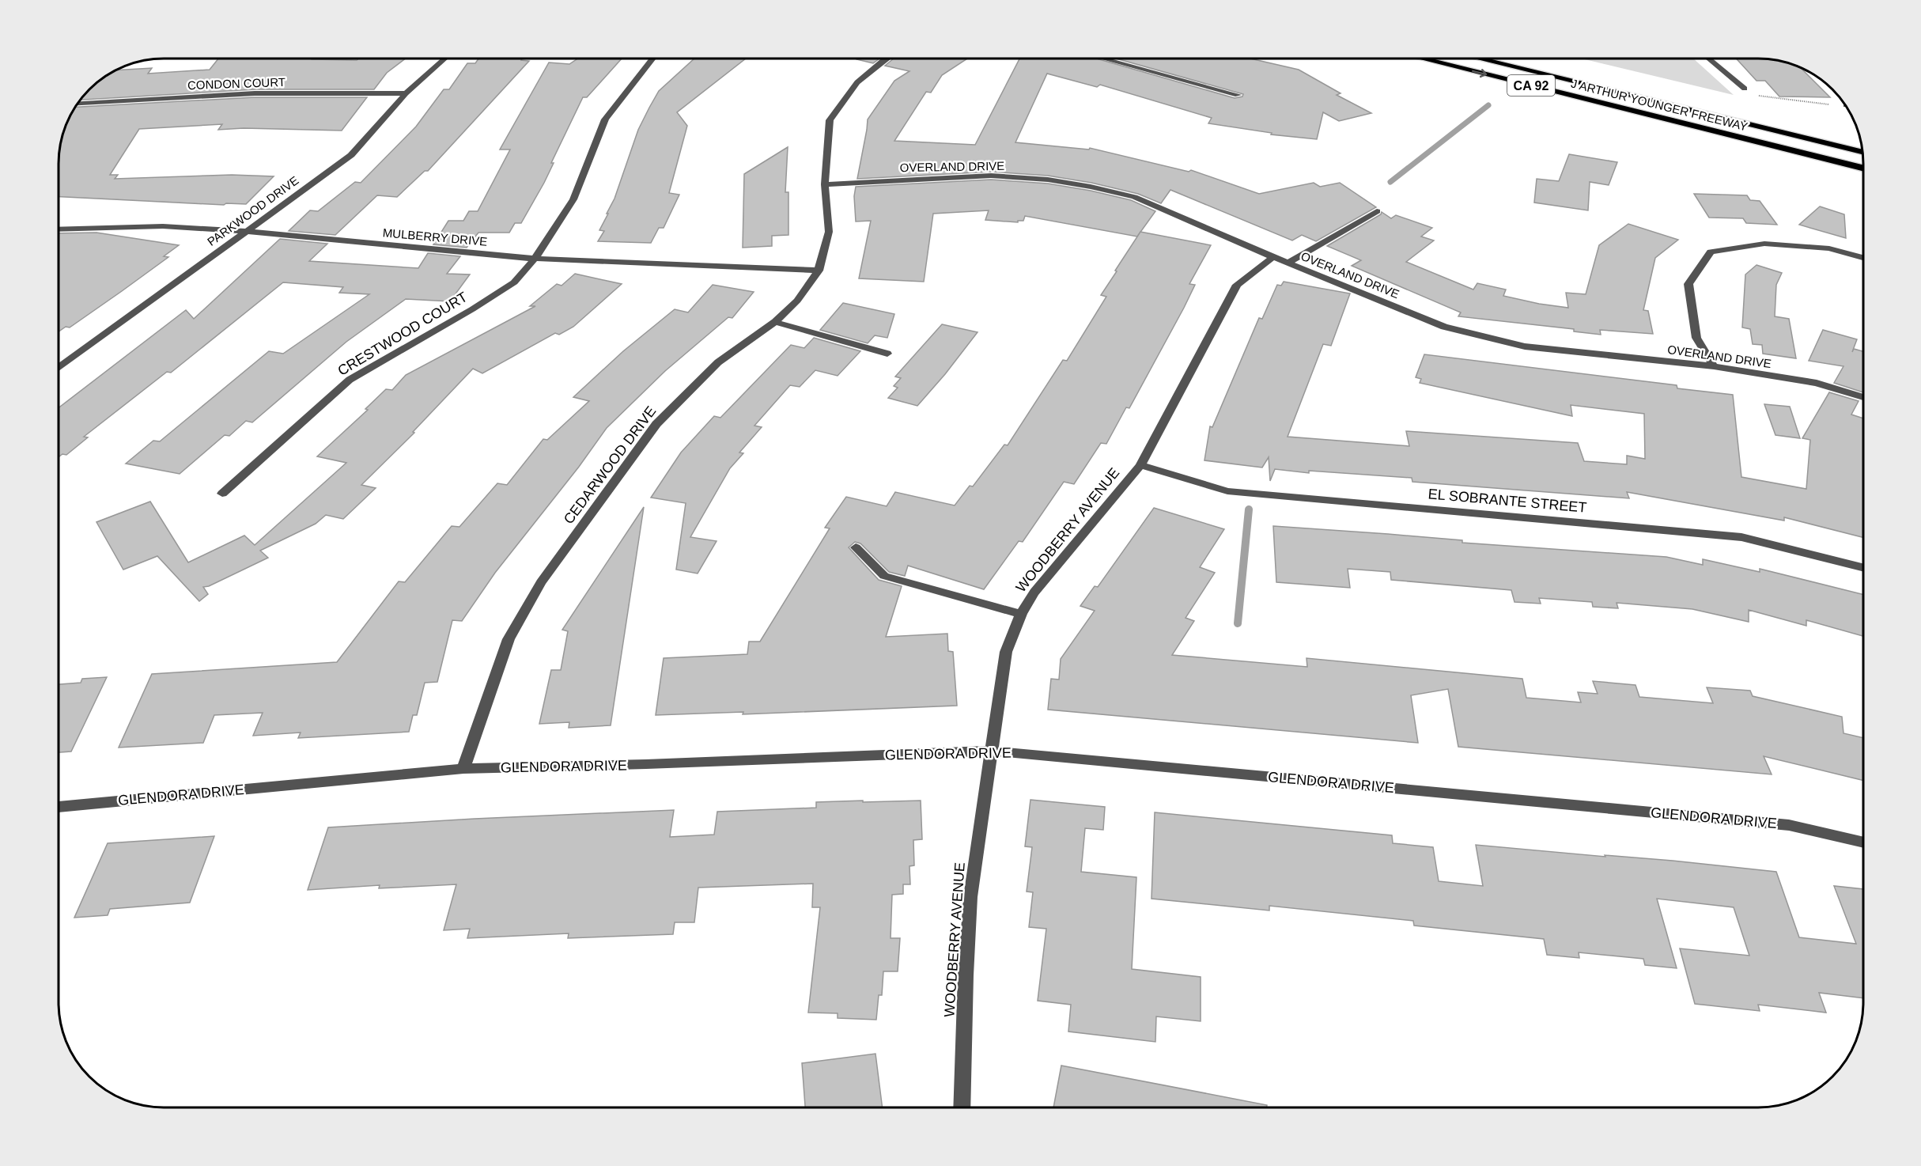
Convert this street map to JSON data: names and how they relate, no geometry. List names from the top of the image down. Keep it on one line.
{"streets":{"highway":["CA 92","J ARTHUR YOUNGER FREEWAY"],"street":["CONDON COURT","OVERLAND DRIVE","PARKWOOD DRIVE","MULBERRY DRIVE","CRESTWOOD COURT","CEDARWOOD DRIVE","EL SOBRANTE STREET","WOODBERRY AVENUE","GLENDORA DRIVE"]},"crossings":[["CONDON COURT","PARKWOOD DRIVE"],["OVERLAND DRIVE","CEDARWOOD DRIVE"],["OVERLAND DRIVE","WOODBERRY AVENUE"],["PARKWOOD DRIVE","MULBERRY DRIVE"],["MULBERRY DRIVE","CRESTWOOD COURT"],["MULBERRY DRIVE","CEDARWOOD DRIVE"],["CEDARWOOD DRIVE","GLENDORA DRIVE"],["EL SOBRANTE STREET","WOODBERRY AVENUE"],["WOODBERRY AVENUE","GLENDORA DRIVE"]]}
